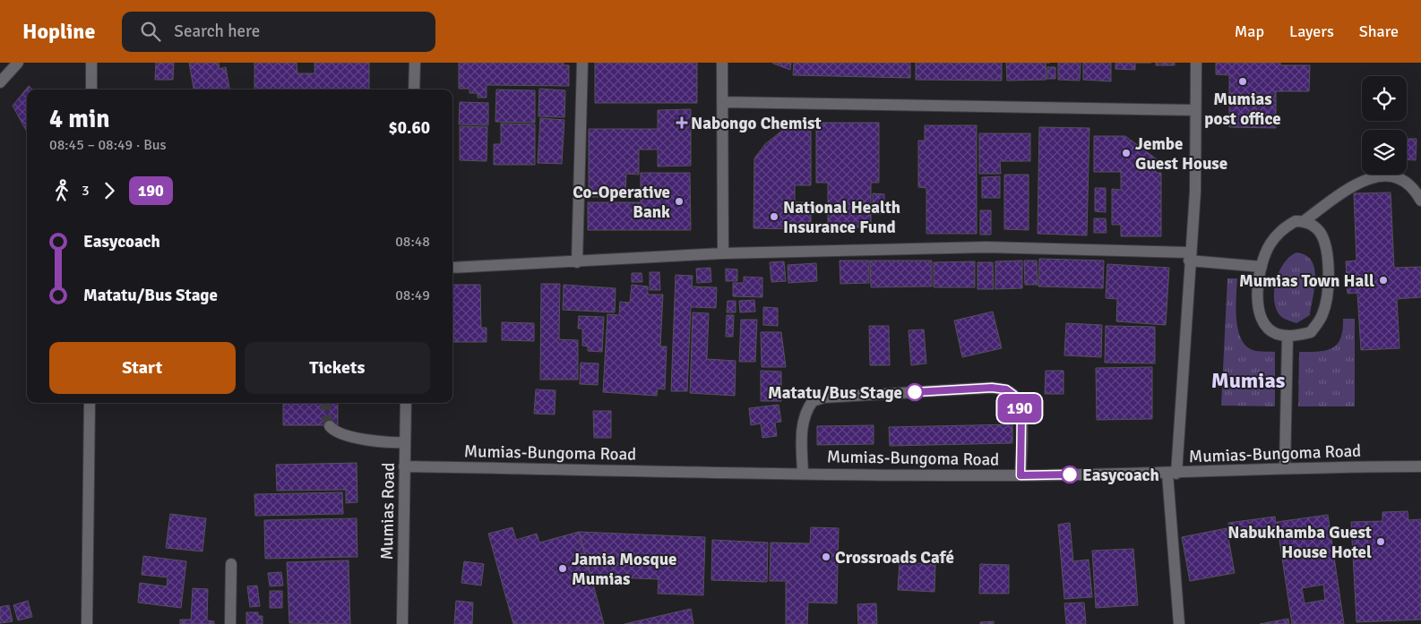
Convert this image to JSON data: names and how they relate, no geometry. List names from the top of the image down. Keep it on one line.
{"streets":{"street":["Mumias-Bungoma Road","Mumias Road"]},"crossings":[["Mumias-Bungoma Road","Mumias Road"]],"districts":["Mumias"],"places":{"other":["Mumias post office","Jembe Guest House","Co-Operative Bank","National Health Insurance Fund","Mumias Town Hall","Matatu/Bus Stage","Easycoach","Nabukhamba Guest House Hotel","Crossroads Café","Jamia Mosque Mumias"],"health":["Nabongo Chemist"]},"lines":["bus line 190"],"page":{"header":"Hopline","search":"Search here","nav":["Map","Layers","Share"],"on_map":"190","heading":["4 min","08:45 – 08:49 · Bus","$0.60"],"legs":["3","190"],"list":[{"name":"Easycoach","value":"08:48"},{"name":"Matatu/Bus Stage","value":"08:49"}],"buttons":["Start","Tickets"]}}
